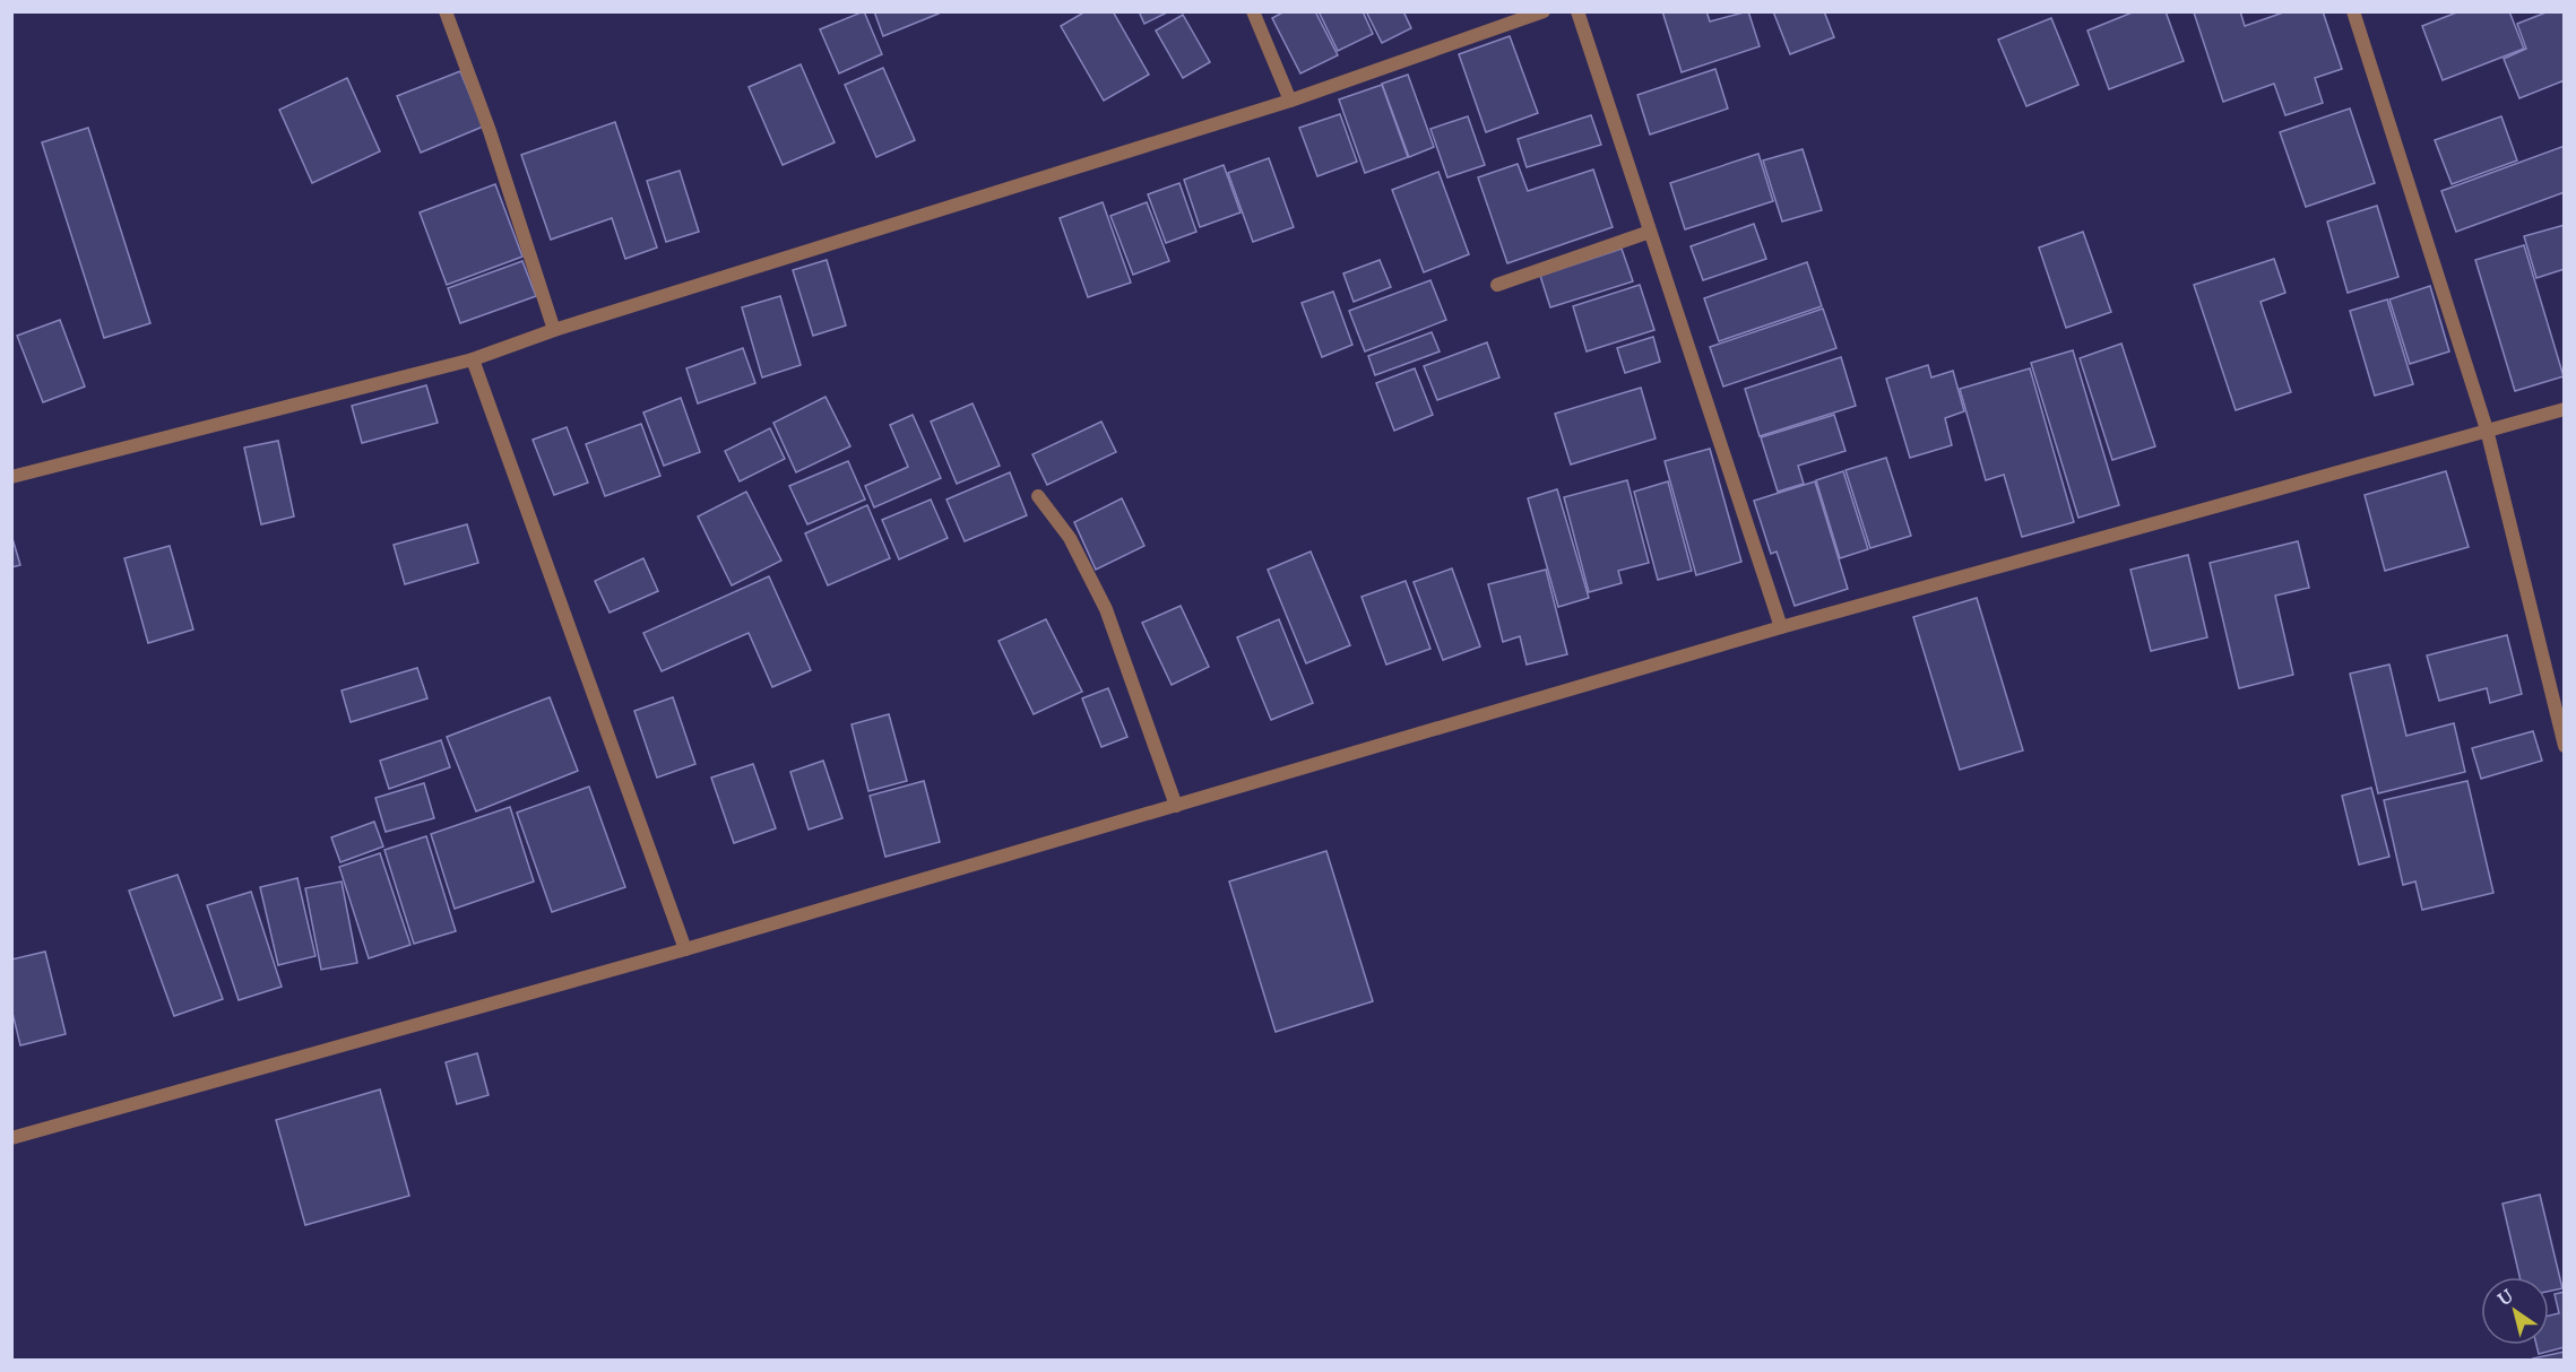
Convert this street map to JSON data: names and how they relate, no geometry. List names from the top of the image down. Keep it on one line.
{"north":"top left"}
